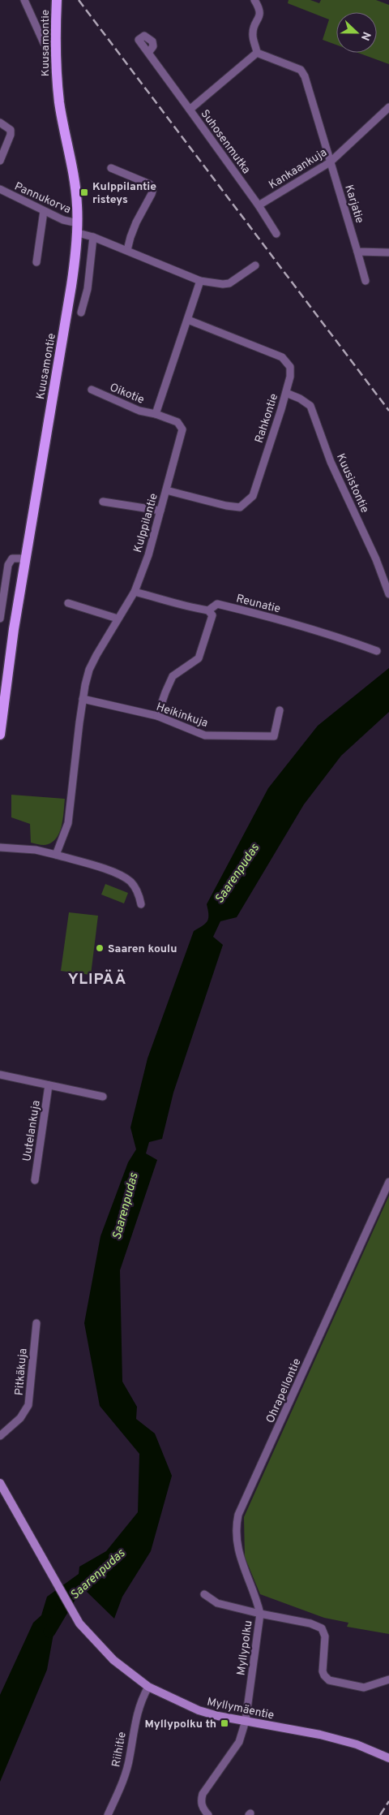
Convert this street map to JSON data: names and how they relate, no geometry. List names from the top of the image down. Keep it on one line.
{"streets":{"main road":["Kuusamontie","Myllymäentie"],"street":["Suhosenmutka","Kankaankuja","Pannukorva","Karjatie","Oikotie","Rahkontie","Kuusistontie","Kulppilantie","Reunatie","Heikinkuja","Uutelankuja","Pitkäkuja","Ohrapellontie","Myllypolku","Riihitie"]},"crossings":[["Kuusamontie","Pannukorva"],["Suhosenmutka","Kankaankuja"],["Kankaankuja","Karjatie"],["Oikotie","Kulppilantie"],["Rahkontie","Kuusistontie"],["Rahkontie","Kulppilantie"],["Kulppilantie","Reunatie"],["Kulppilantie","Heikinkuja"],["Ohrapellontie","Myllypolku"],["Myllypolku","Myllymäentie"],["Myllymäentie","Riihitie"]],"districts":["YLIPÄÄ"],"water":["Saarenpudas"],"places":{"transit":["Kulppilantie risteys","Myllypolku th"],"other":["Saaren koulu"]},"north":"right"}
